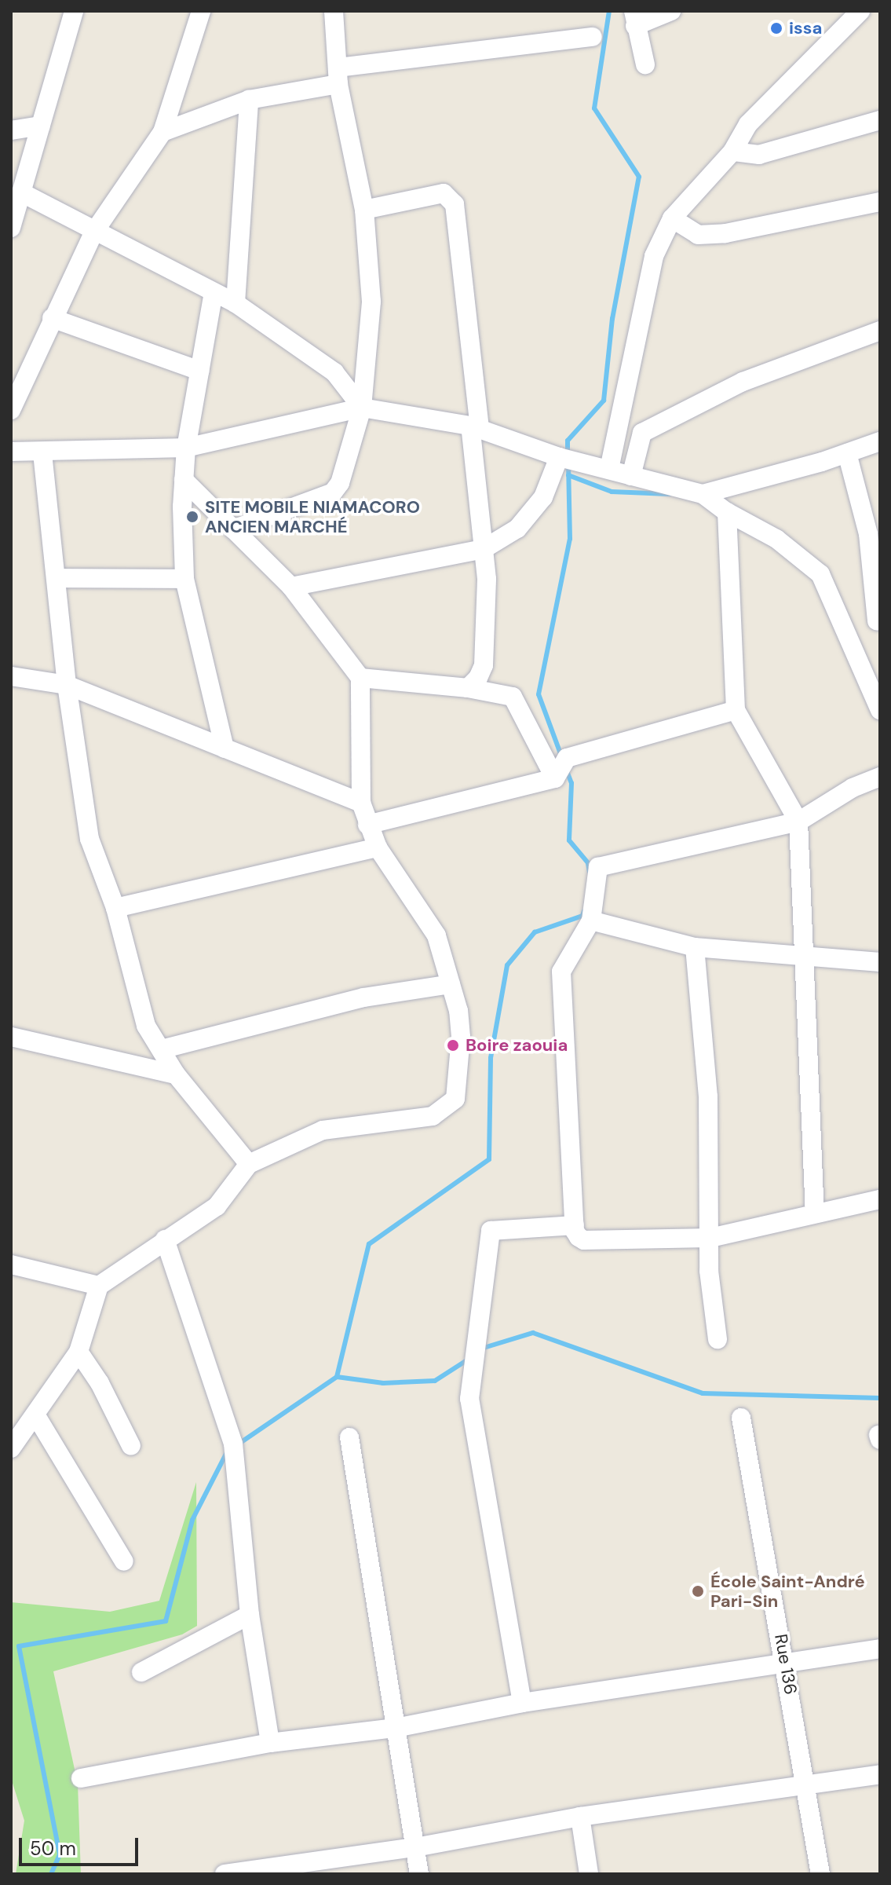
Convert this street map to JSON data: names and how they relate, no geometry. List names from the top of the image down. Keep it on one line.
{"streets":{"street":["Rue 136"]},"places":["issa","SITE MOBILE NIAMACORO ANCIEN MARCHÉ","Boire zaouia","École Saint-André Pari-Sin"],"scale_bar":"50 m"}
